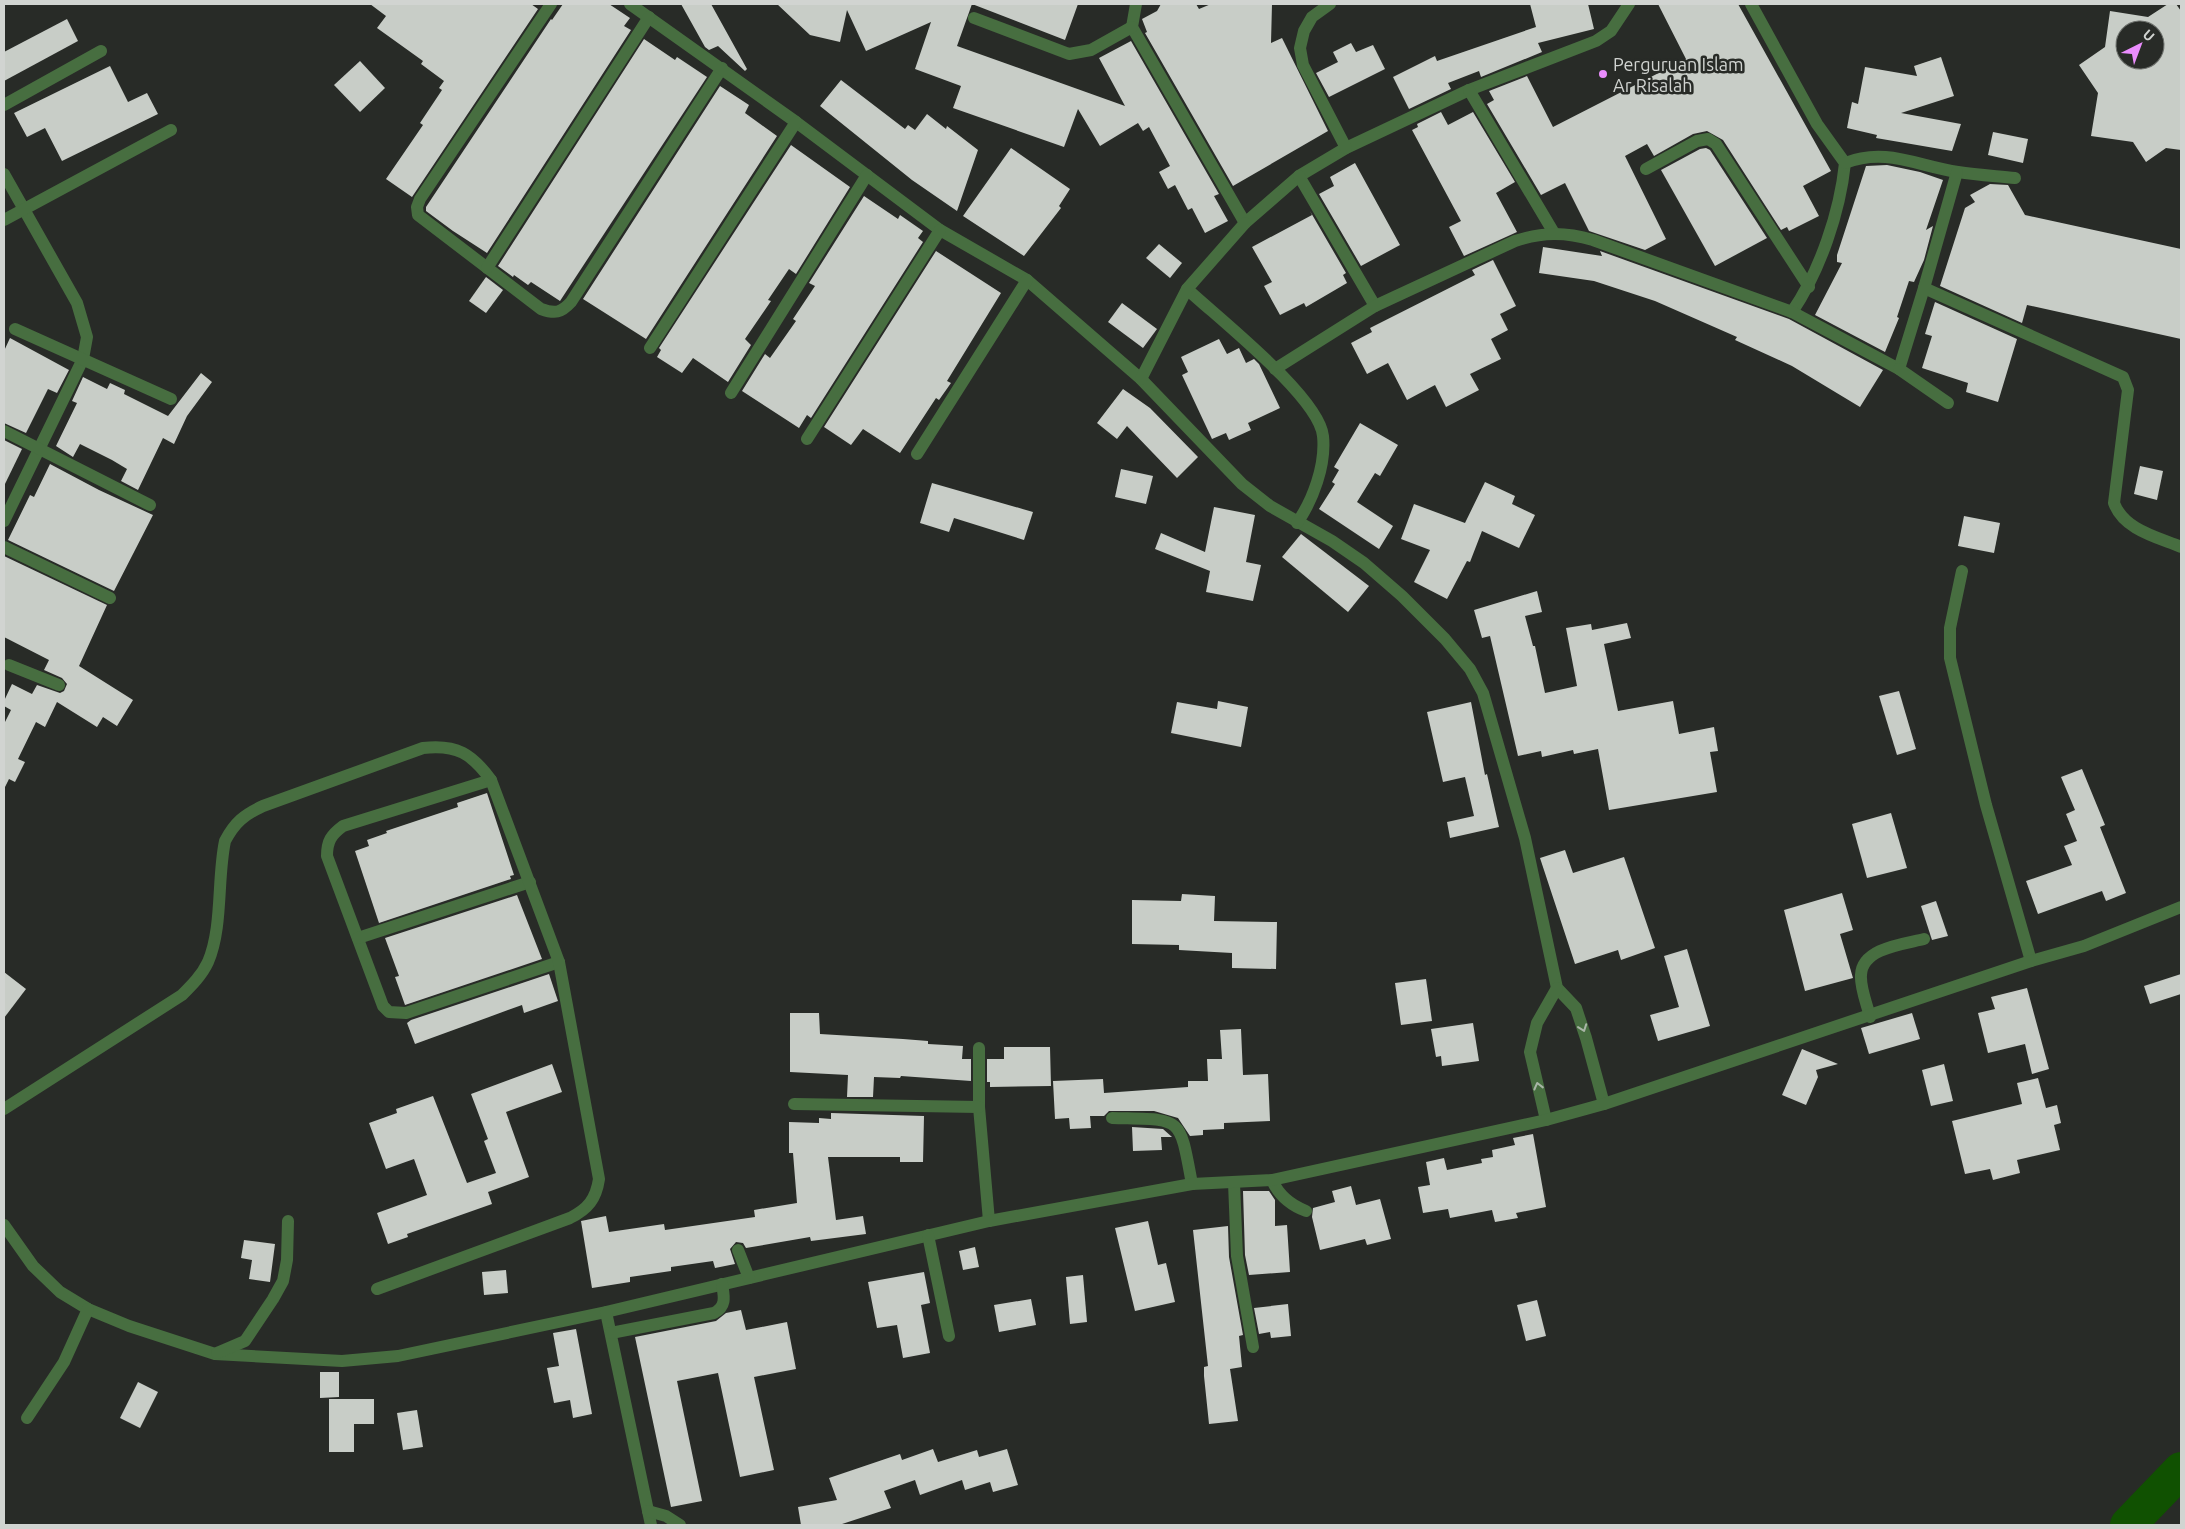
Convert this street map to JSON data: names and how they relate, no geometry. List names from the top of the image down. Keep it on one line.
{"places":["Perguruan Islam Ar Risalah"],"north":"top right"}
